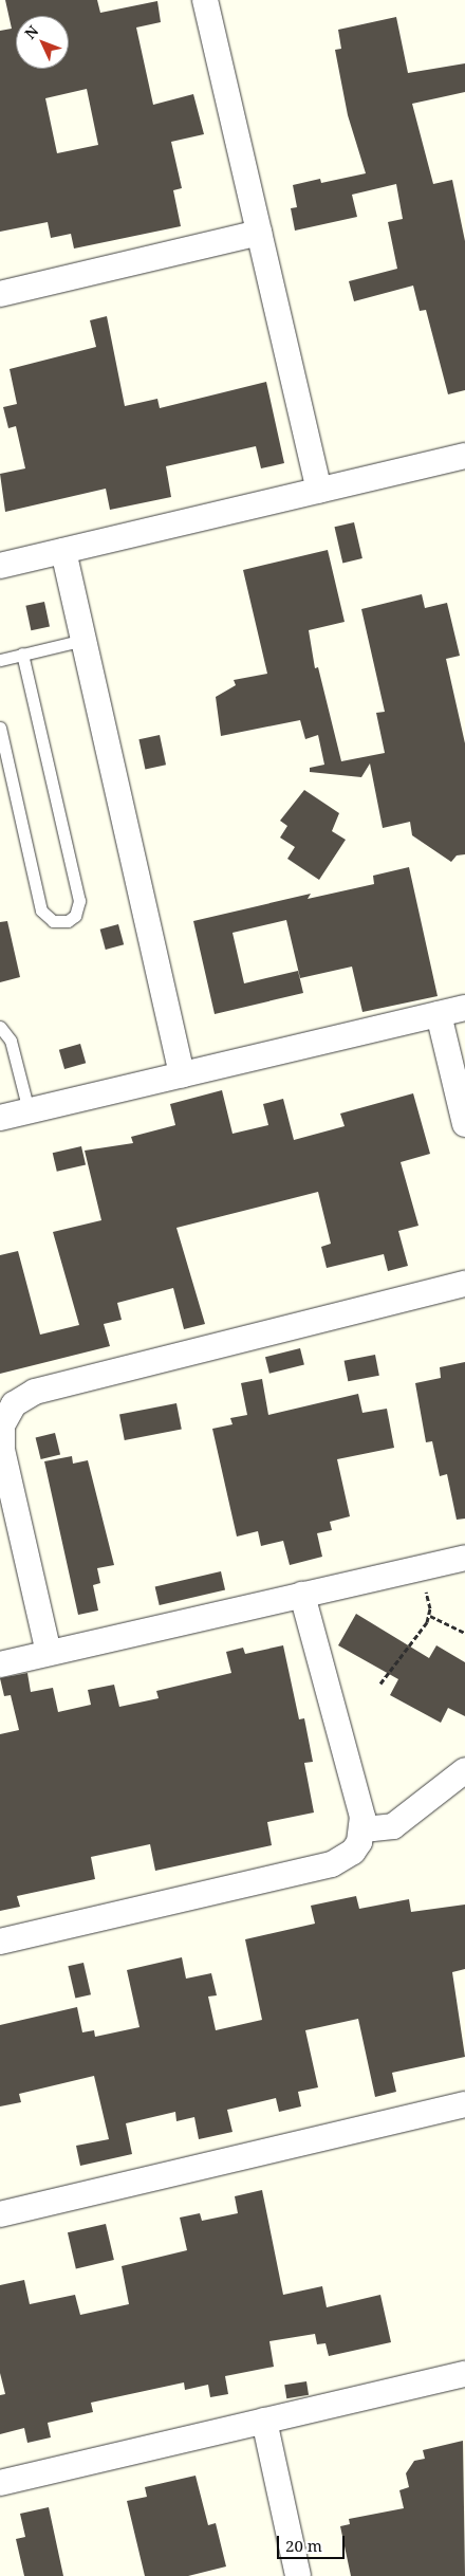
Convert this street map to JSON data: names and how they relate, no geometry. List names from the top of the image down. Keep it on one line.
{"scale_bar":"20 m","north":"top left"}
